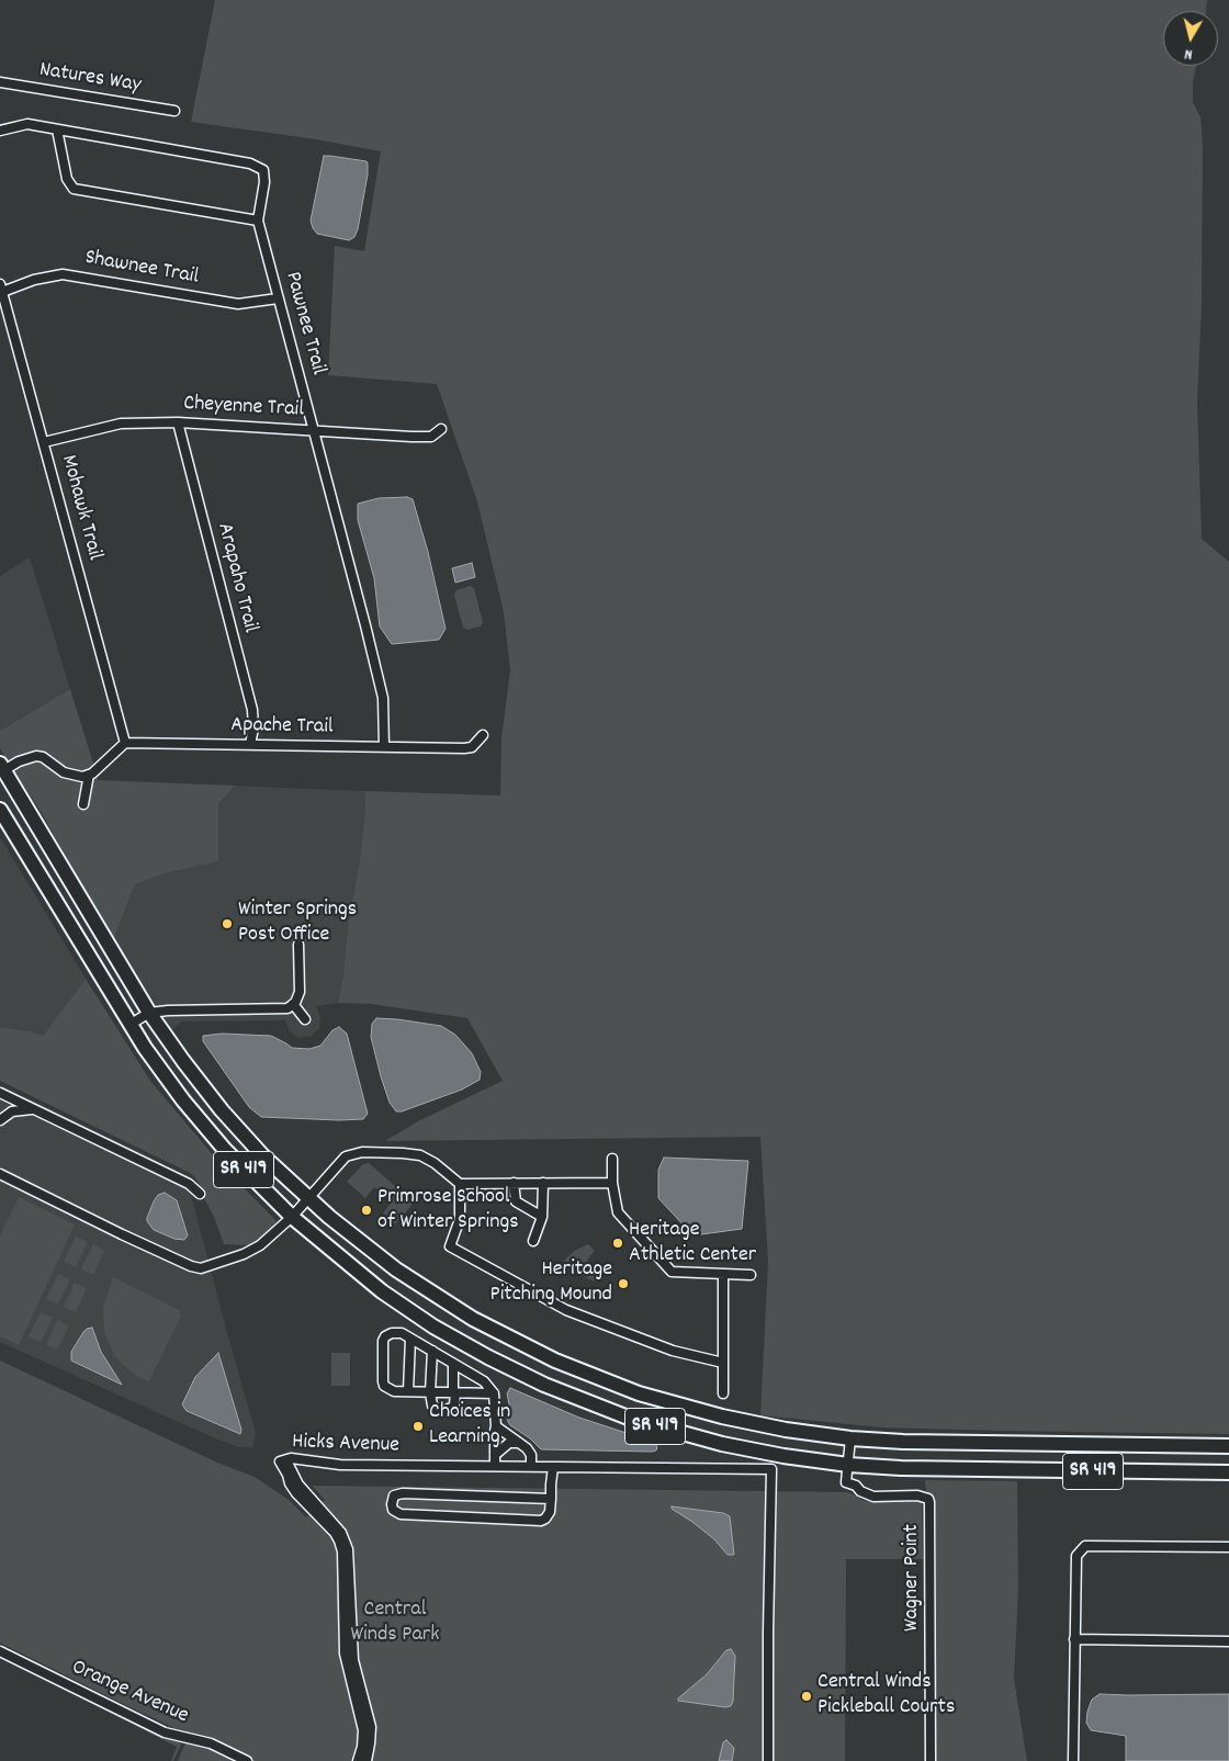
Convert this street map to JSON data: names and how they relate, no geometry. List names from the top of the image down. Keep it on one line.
{"streets":{"main road":["SR 419"],"street":["Natures Way","Shawnee Trail","Pawnee Trail","Cheyenne Trail","Mohawk Trail","Arapaho Trail","Apache Trail","Hicks Avenue","Wagner Point","Orange Avenue"]},"crossings":[["Shawnee Trail","Pawnee Trail"],["Shawnee Trail","Mohawk Trail"],["Pawnee Trail","Cheyenne Trail"],["Pawnee Trail","Apache Trail"],["Cheyenne Trail","Mohawk Trail"],["Cheyenne Trail","Arapaho Trail"],["Mohawk Trail","Apache Trail"],["Arapaho Trail","Apache Trail"],["SR 419","Wagner Point"]],"parks":["Central Winds Park"],"places":["Winter Springs Post Office","Primrose School of Winter Springs","Heritage Athletic Center","Heritage Pitching Mound","Choices in Learning","Central Winds Pickleball Courts"],"north":"bottom"}
